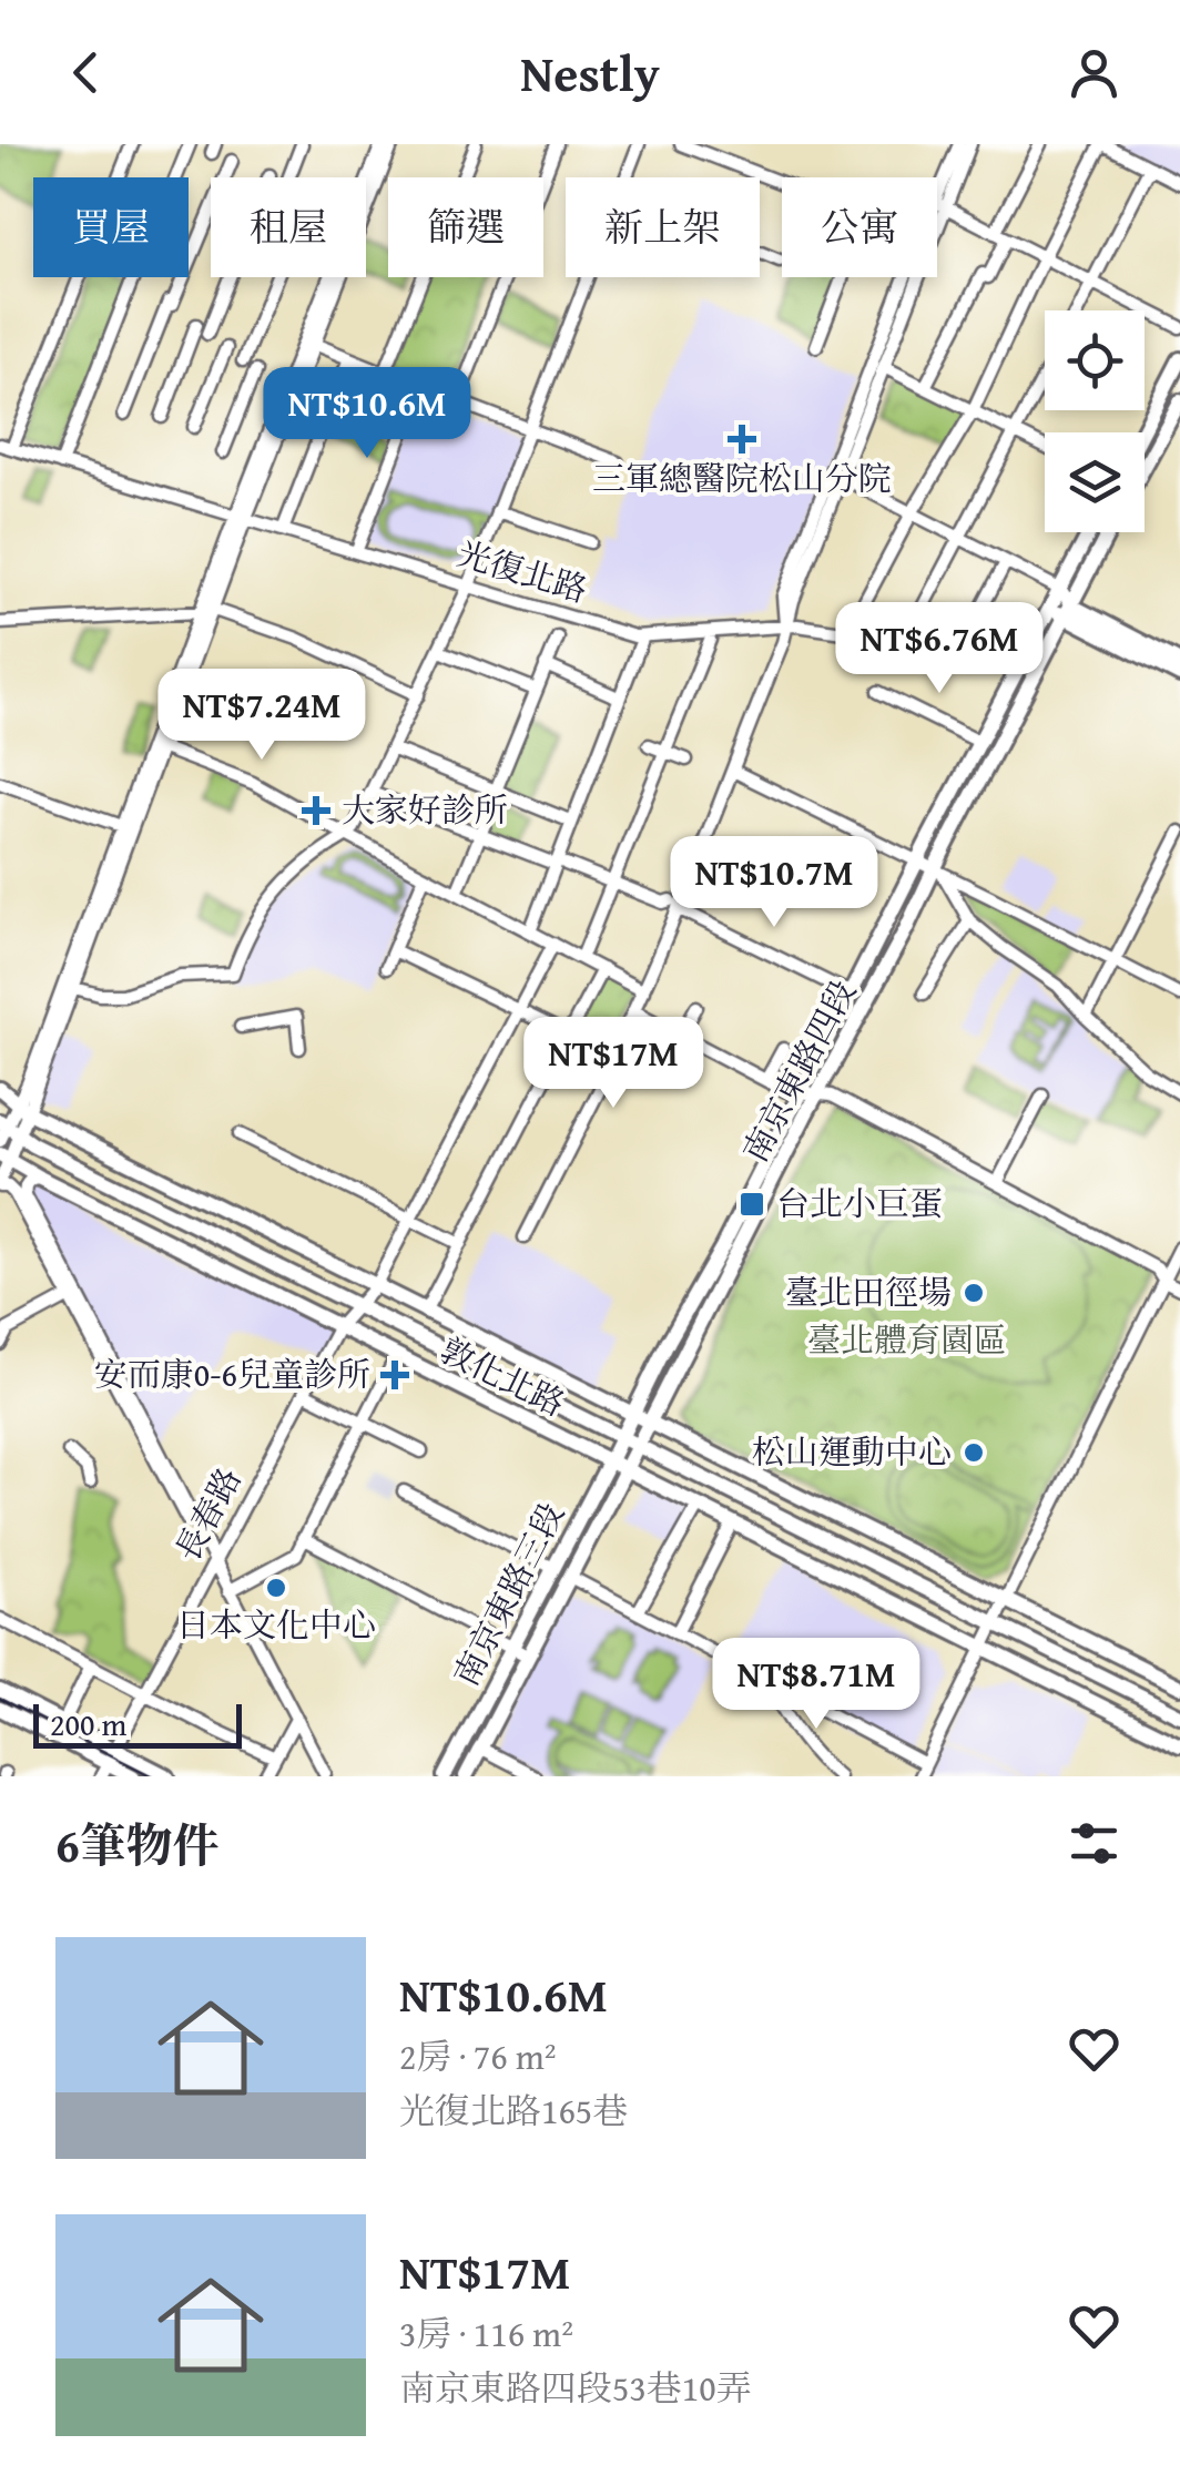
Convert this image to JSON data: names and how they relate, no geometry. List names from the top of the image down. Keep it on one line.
{"streets":{"main road":["南京東路四段","敦化北路","南京東路三段"],"street":["光復北路","長春路"]},"crossings":[["光復北路","南京東路四段"],["南京東路四段","敦化北路"],["南京東路四段","南京東路三段"],["敦化北路","長春路"],["敦化北路","南京東路三段"]],"parks":["臺北體育園區"],"places":{"health":["三軍總醫院松山分院","大家好診所","安而康0-6兒童診所"],"transit":["台北小巨蛋"],"other":["臺北田徑場","松山運動中心","日本文化中心"]},"scale_bar":"200 m","page":{"header":"Nestly","chip":["買屋","租屋","篩選","新上架","公寓"],"price":["NT$10.6M","NT$6.76M","NT$7.24M","NT$10.7M","NT$17M","NT$8.71M"],"scale":"200 m","heading":"6筆物件","list":[{"name":"NT$10.6M","note":"2房 · 76 m² · 光復北路165巷"},{"name":"NT$17M","note":"3房 · 116 m² · 南京東路四段53巷10弄"}]}}
